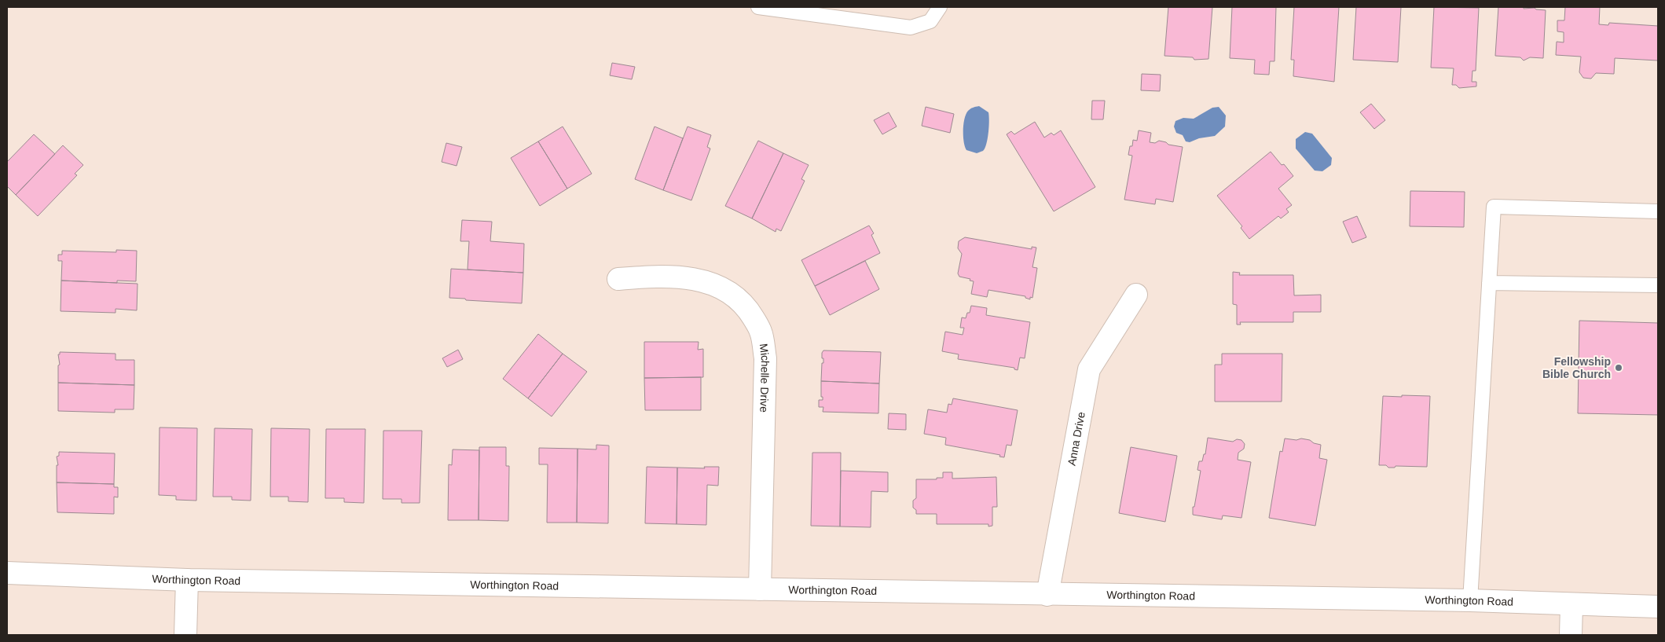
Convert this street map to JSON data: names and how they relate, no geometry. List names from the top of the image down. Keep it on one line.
{"streets":{"street":["Michelle Drive","Anna Drive","Worthington Road"]},"crossings":[["Michelle Drive","Worthington Road"],["Anna Drive","Worthington Road"]],"places":["Fellowship Bible Church"]}
